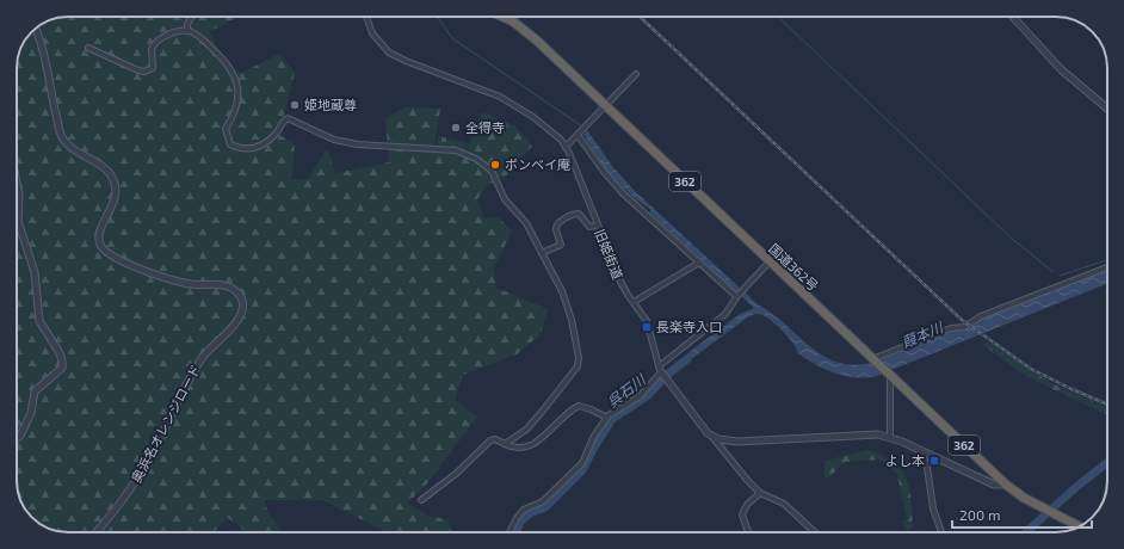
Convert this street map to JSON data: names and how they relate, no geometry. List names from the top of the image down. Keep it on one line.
{"streets":{"highway":["362","国道362号"],"street":["旧姫街道","奥浜名オレンジロード"]},"water":["葭本川","呉石川"],"places":{"other":["姫地蔵尊","全得寺","ボンベイ庵"],"transit":["長楽寺入口","よし本"]},"scale_bar":"200 m"}
